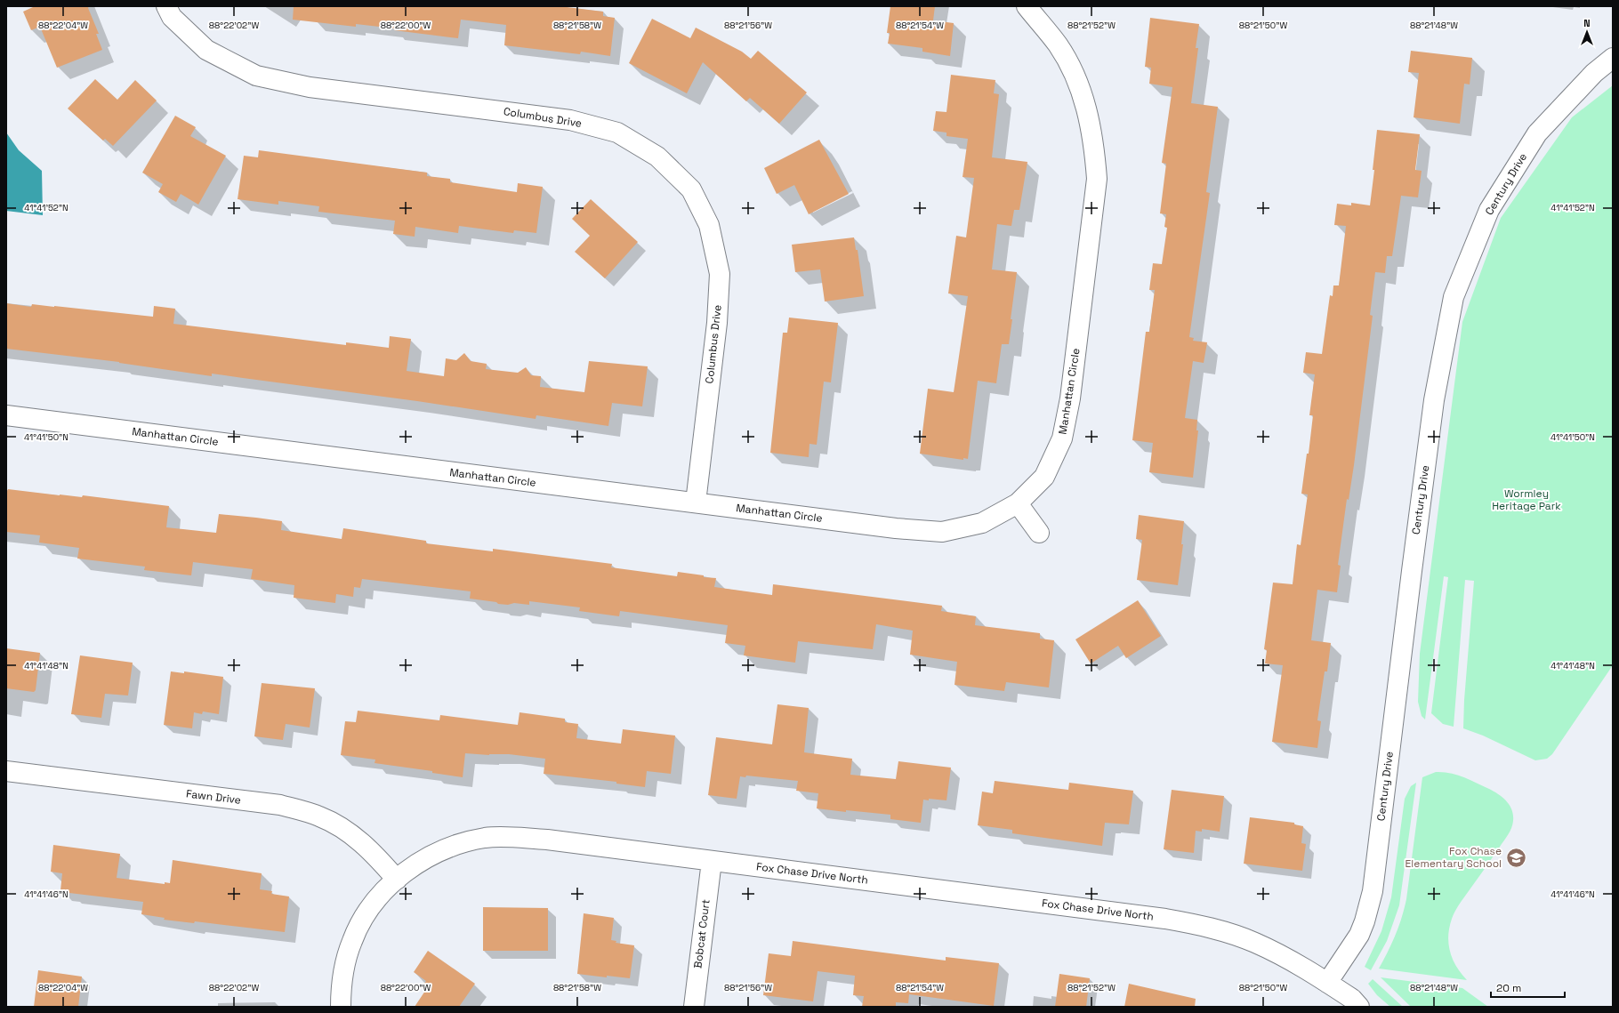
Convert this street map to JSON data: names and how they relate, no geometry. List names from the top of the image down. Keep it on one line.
{"streets":{"street":["Columbus Drive","Century Drive","Manhattan Circle","Fawn Drive","Fox Chase Drive North","Bobcat Court"]},"crossings":[["Columbus Drive","Manhattan Circle"],["Century Drive","Fox Chase Drive North"],["Fawn Drive","Fox Chase Drive North"],["Fox Chase Drive North","Bobcat Court"]],"parks":["Wormley Heritage Park"],"places":{"school or university":["Fox Chase Elementary School"]},"scale_bar":"20 m","north":"top","coordinates":["88°22'04\"W","88°22'02\"W","88°22'00\"W","88°21'58\"W","88°21'56\"W","88°21'54\"W","88°21'52\"W","88°21'50\"W","88°21'48\"W","41°41'52\"N","41°41'50\"N","41°41'48\"N","41°41'46\"N"]}
